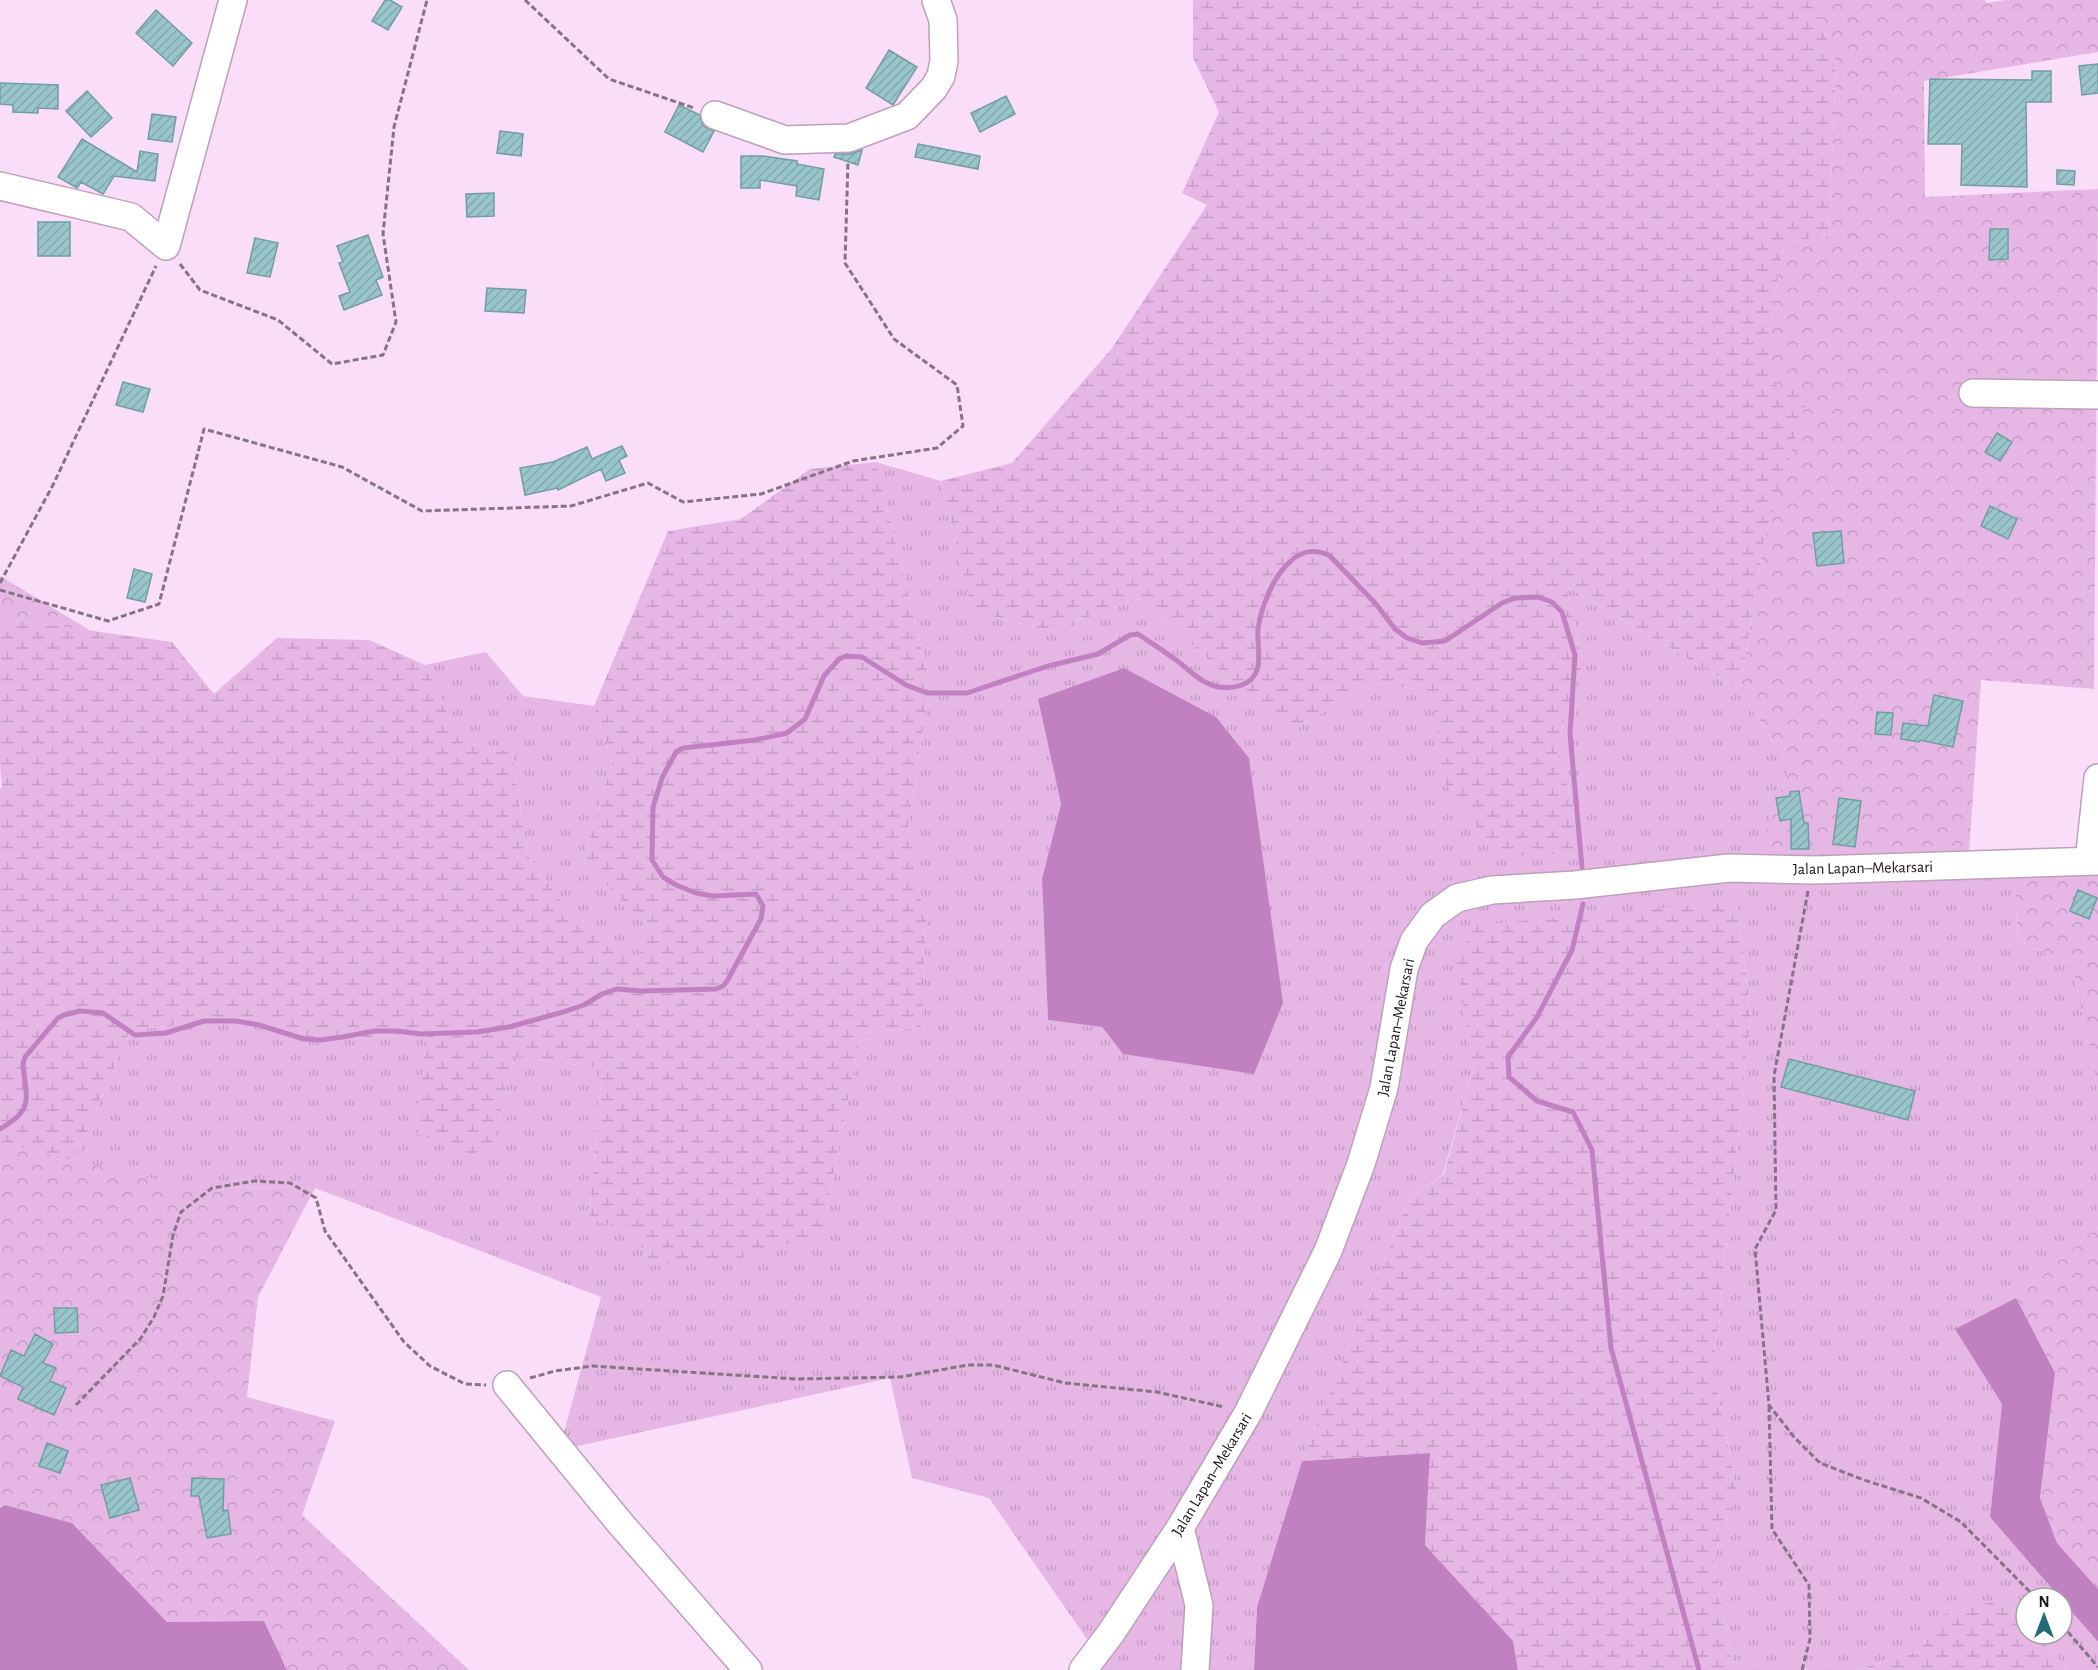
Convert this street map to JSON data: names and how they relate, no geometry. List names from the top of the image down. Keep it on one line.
{"streets":{"street":["Jalan Lapan–Mekarsari"]},"north":"top"}
